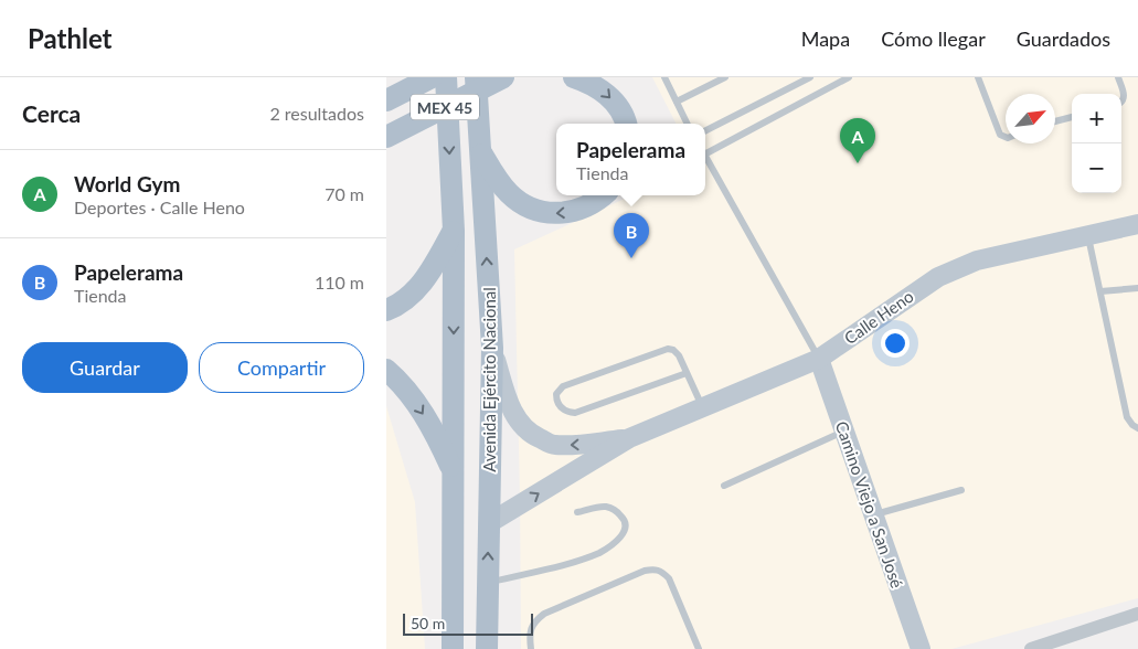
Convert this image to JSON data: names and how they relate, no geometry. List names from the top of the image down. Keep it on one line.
{"streets":{"main road":["MEX 45","Avenida Ejército Nacional"],"street":["Calle Heno","Camino Viejo a San José"]},"crossings":[["Calle Heno","Avenida Ejército Nacional"],["Calle Heno","Camino Viejo a San José"]],"scale_bar":"50 m","north":"top right","page":{"header":"Pathlet","nav":["Mapa","Cómo llegar","Guardados"],"heading":["Cerca","2 resultados"],"map_buttons":["+","−"],"pins":["A","B"],"popup":["Papelerama","Tienda"],"list":[{"mark":"A","name":"World Gym","note":"Deportes · Calle Heno","value":"70 m"},{"mark":"B","name":"Papelerama","note":"Tienda","value":"110 m"}],"buttons":["Guardar","Compartir"],"scale":"50 m"}}
